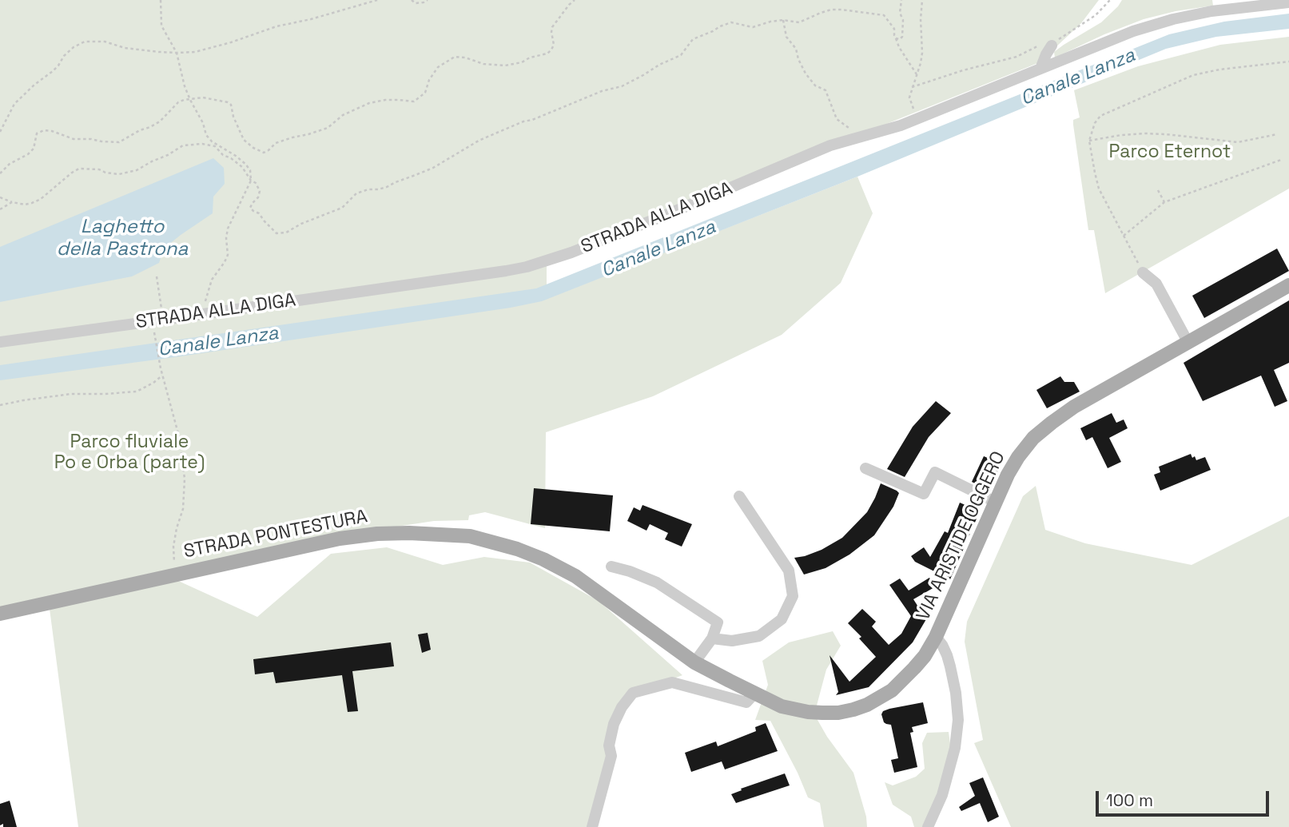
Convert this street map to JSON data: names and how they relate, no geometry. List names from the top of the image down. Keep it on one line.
{"streets":{"main road":["STRADA PONTESTURA","VIA ARISTIDE OGGERO"],"street":["STRADA ALLA DIGA"]},"crossings":[["STRADA PONTESTURA","VIA ARISTIDE OGGERO"]],"water":["Canale Lanza","Laghetto della Pastrona"],"parks":["Parco Eternot","Parco fluviale Po e Orba (parte)"],"scale_bar":"100 m"}
